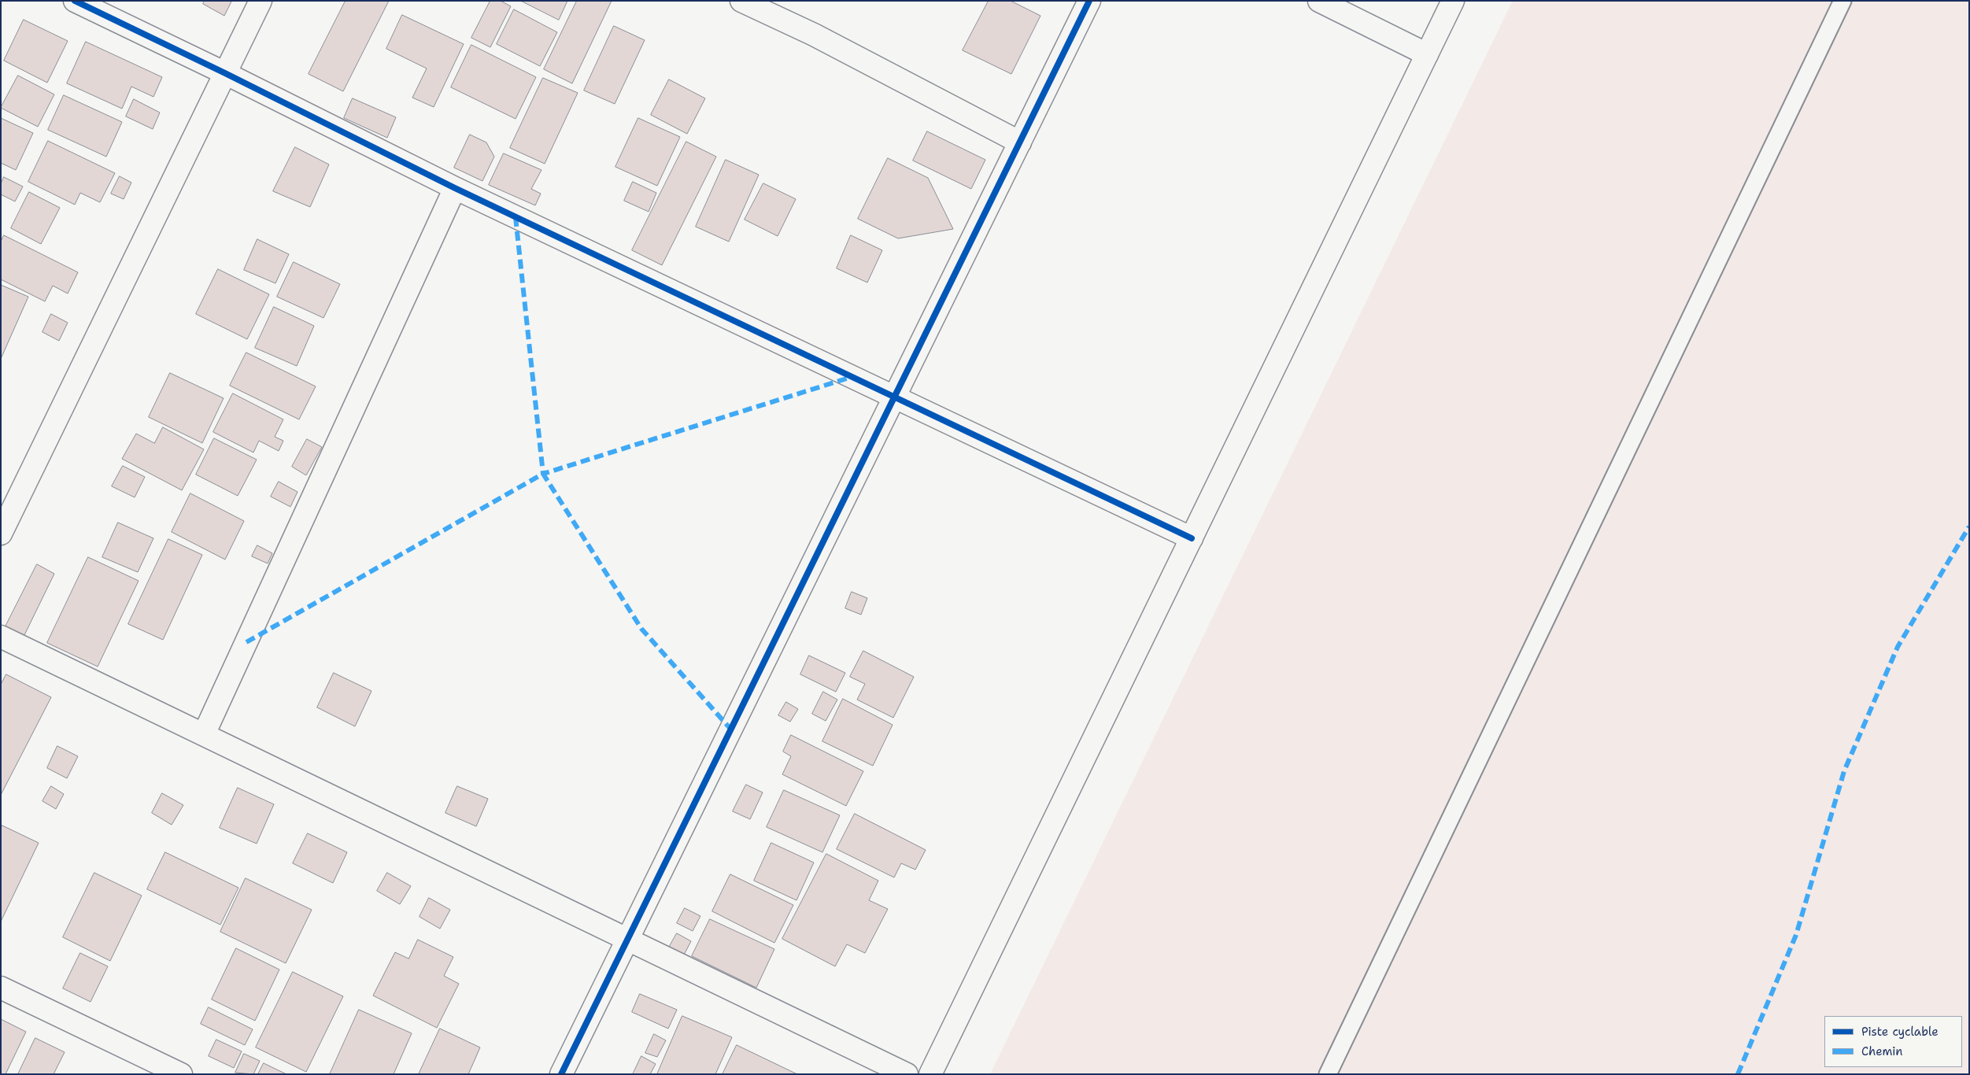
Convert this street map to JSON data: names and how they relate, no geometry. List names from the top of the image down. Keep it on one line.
{"legend":["Piste cyclable","Chemin"]}
